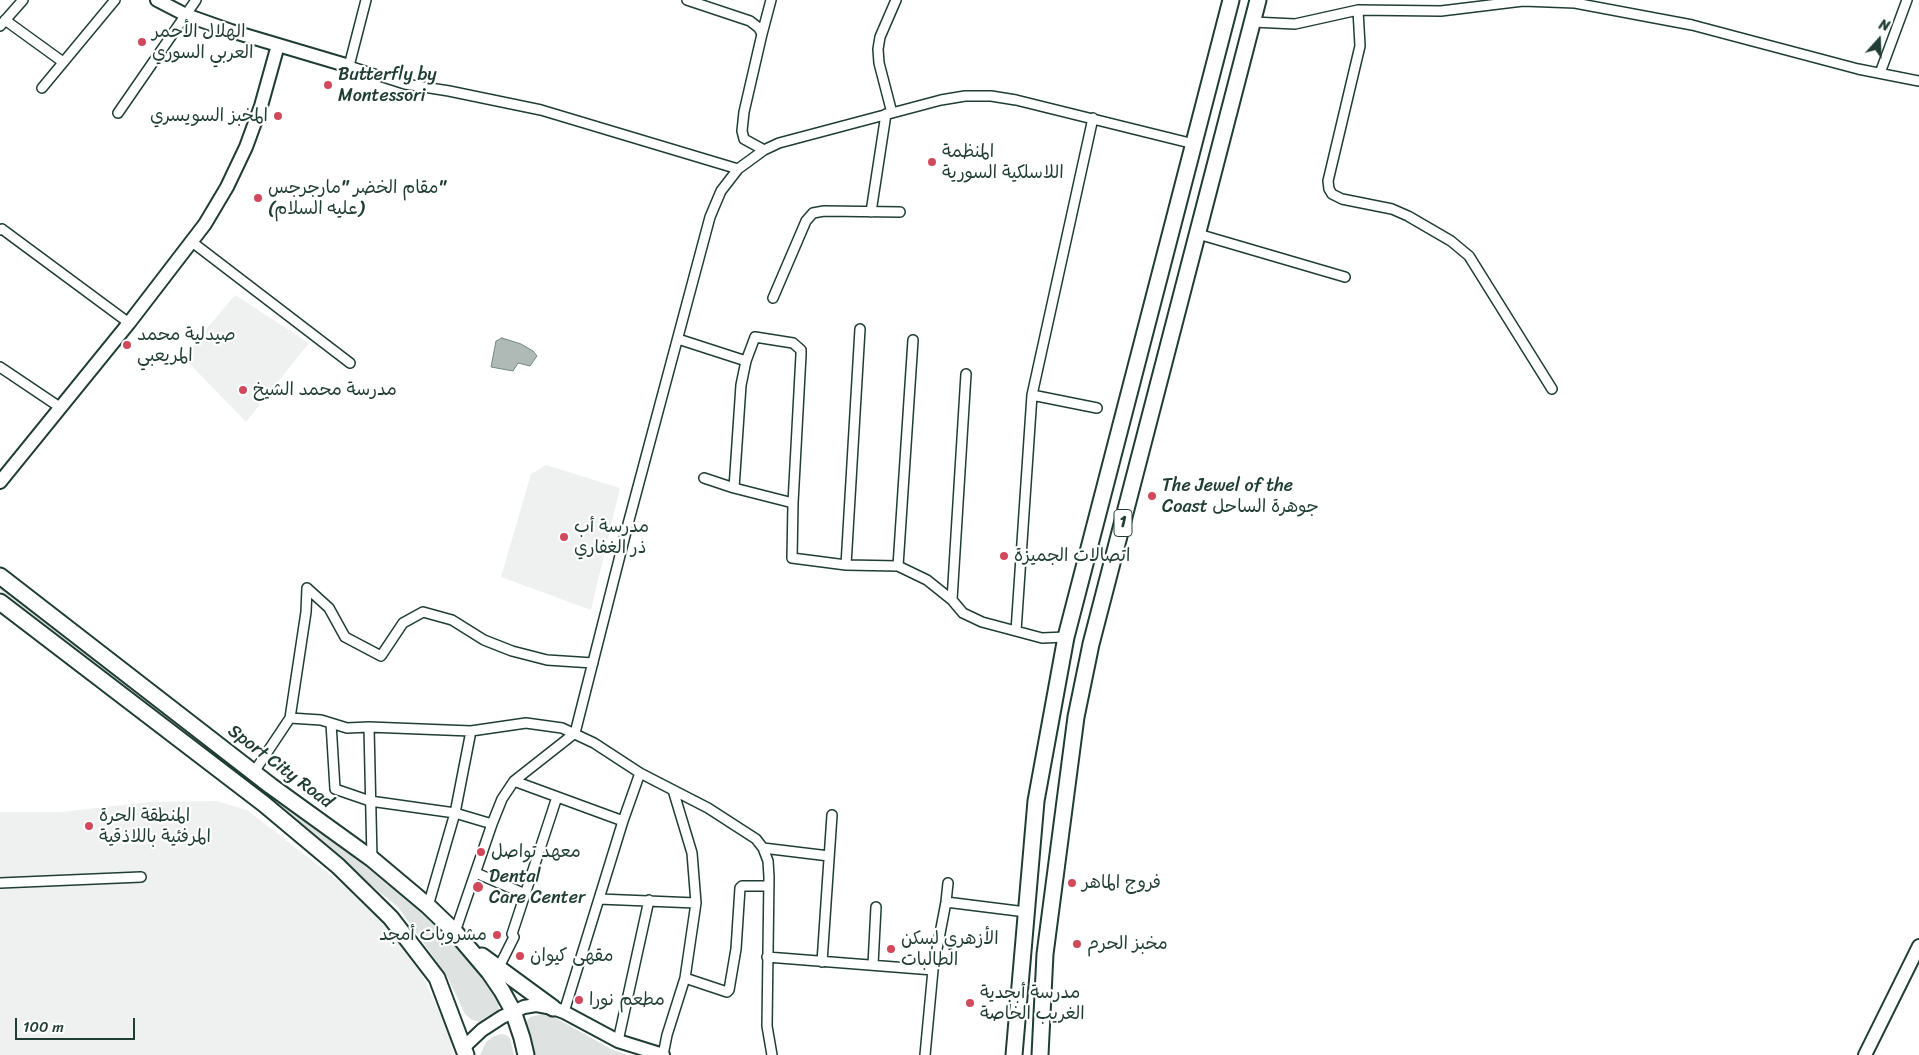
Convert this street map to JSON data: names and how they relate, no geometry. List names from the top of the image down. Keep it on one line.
{"streets":{"main road":["1","Sport City Road"]},"places":["الهلال الأحمر العربي السوري","Butterfly by Montessori","المخبز السويسري","المنظمة اللاسلكية السورية","مقام الخضر \"مارجرجس\" (عليه السلام)","صيدلية محمد المريعبي","مدرسة محمد الشيخ","The Jewel of the Coast جوهرة الساحل","مدرسة أب ذر الغفاري","اتصالات الجميزة","المنطقة الحرة المرفئية باللاذقية","معهد تواصل","فروج الماهر","Dental Care Center","مشروبات أمجد","مخبز الحرم","الأزهري لسكن الطالبات","مقهى كيوان","مطعم نورا","مدرسة أبجدية الغريب الخاصة"],"scale_bar":"100 m","north":"top"}
